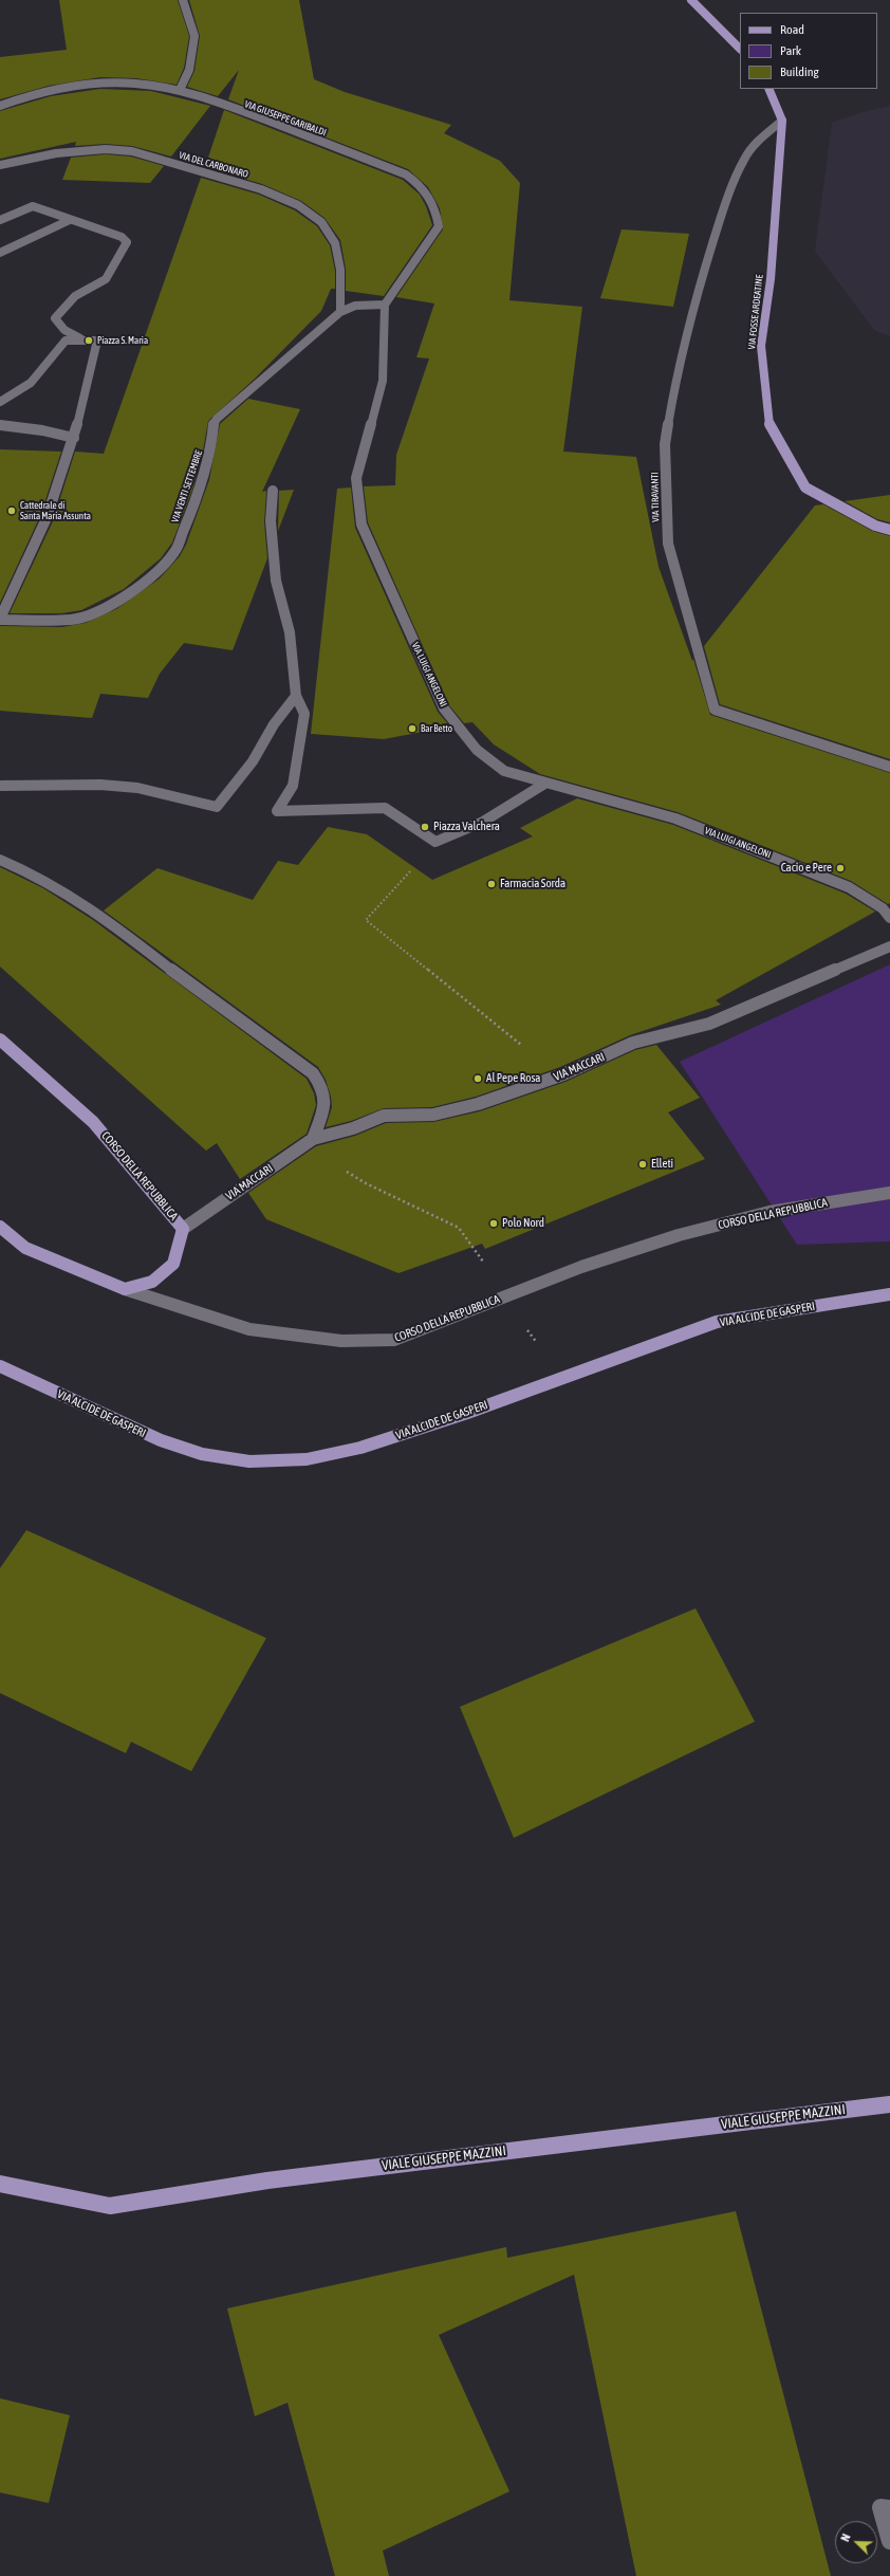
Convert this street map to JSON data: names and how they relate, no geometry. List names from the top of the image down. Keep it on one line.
{"streets":{"main road":["VIA FOSSE ARDEATINE","CORSO DELLA REPUBBLICA","VIA ALCIDE DE GASPERI","VIALE GIUSEPPE MAZZINI"],"street":["VIA GIUSEPPE GARIBALDI","VIA DEL CARBONARO","VIA VENTI SETTEMBRE","VIA TIRAVANTI","VIA LUIGI ANGELONI","VIA MACCARI"]},"crossings":[["VIA GIUSEPPE GARIBALDI","VIA LUIGI ANGELONI"],["VIA DEL CARBONARO","VIA VENTI SETTEMBRE"],["VIA FOSSE ARDEATINE","VIA TIRAVANTI"],["VIA MACCARI","CORSO DELLA REPUBBLICA"]],"places":["Piazza S. Maria","Cattedrale di Santa Maria Assunta","Bar Betto","Piazza Valchera","Cacio e Pere","Farmacia Sorda","Al Pepe Rosa","Elleti","Polo Nord"],"legend":["Road","Park","Building"],"north":"top left"}
